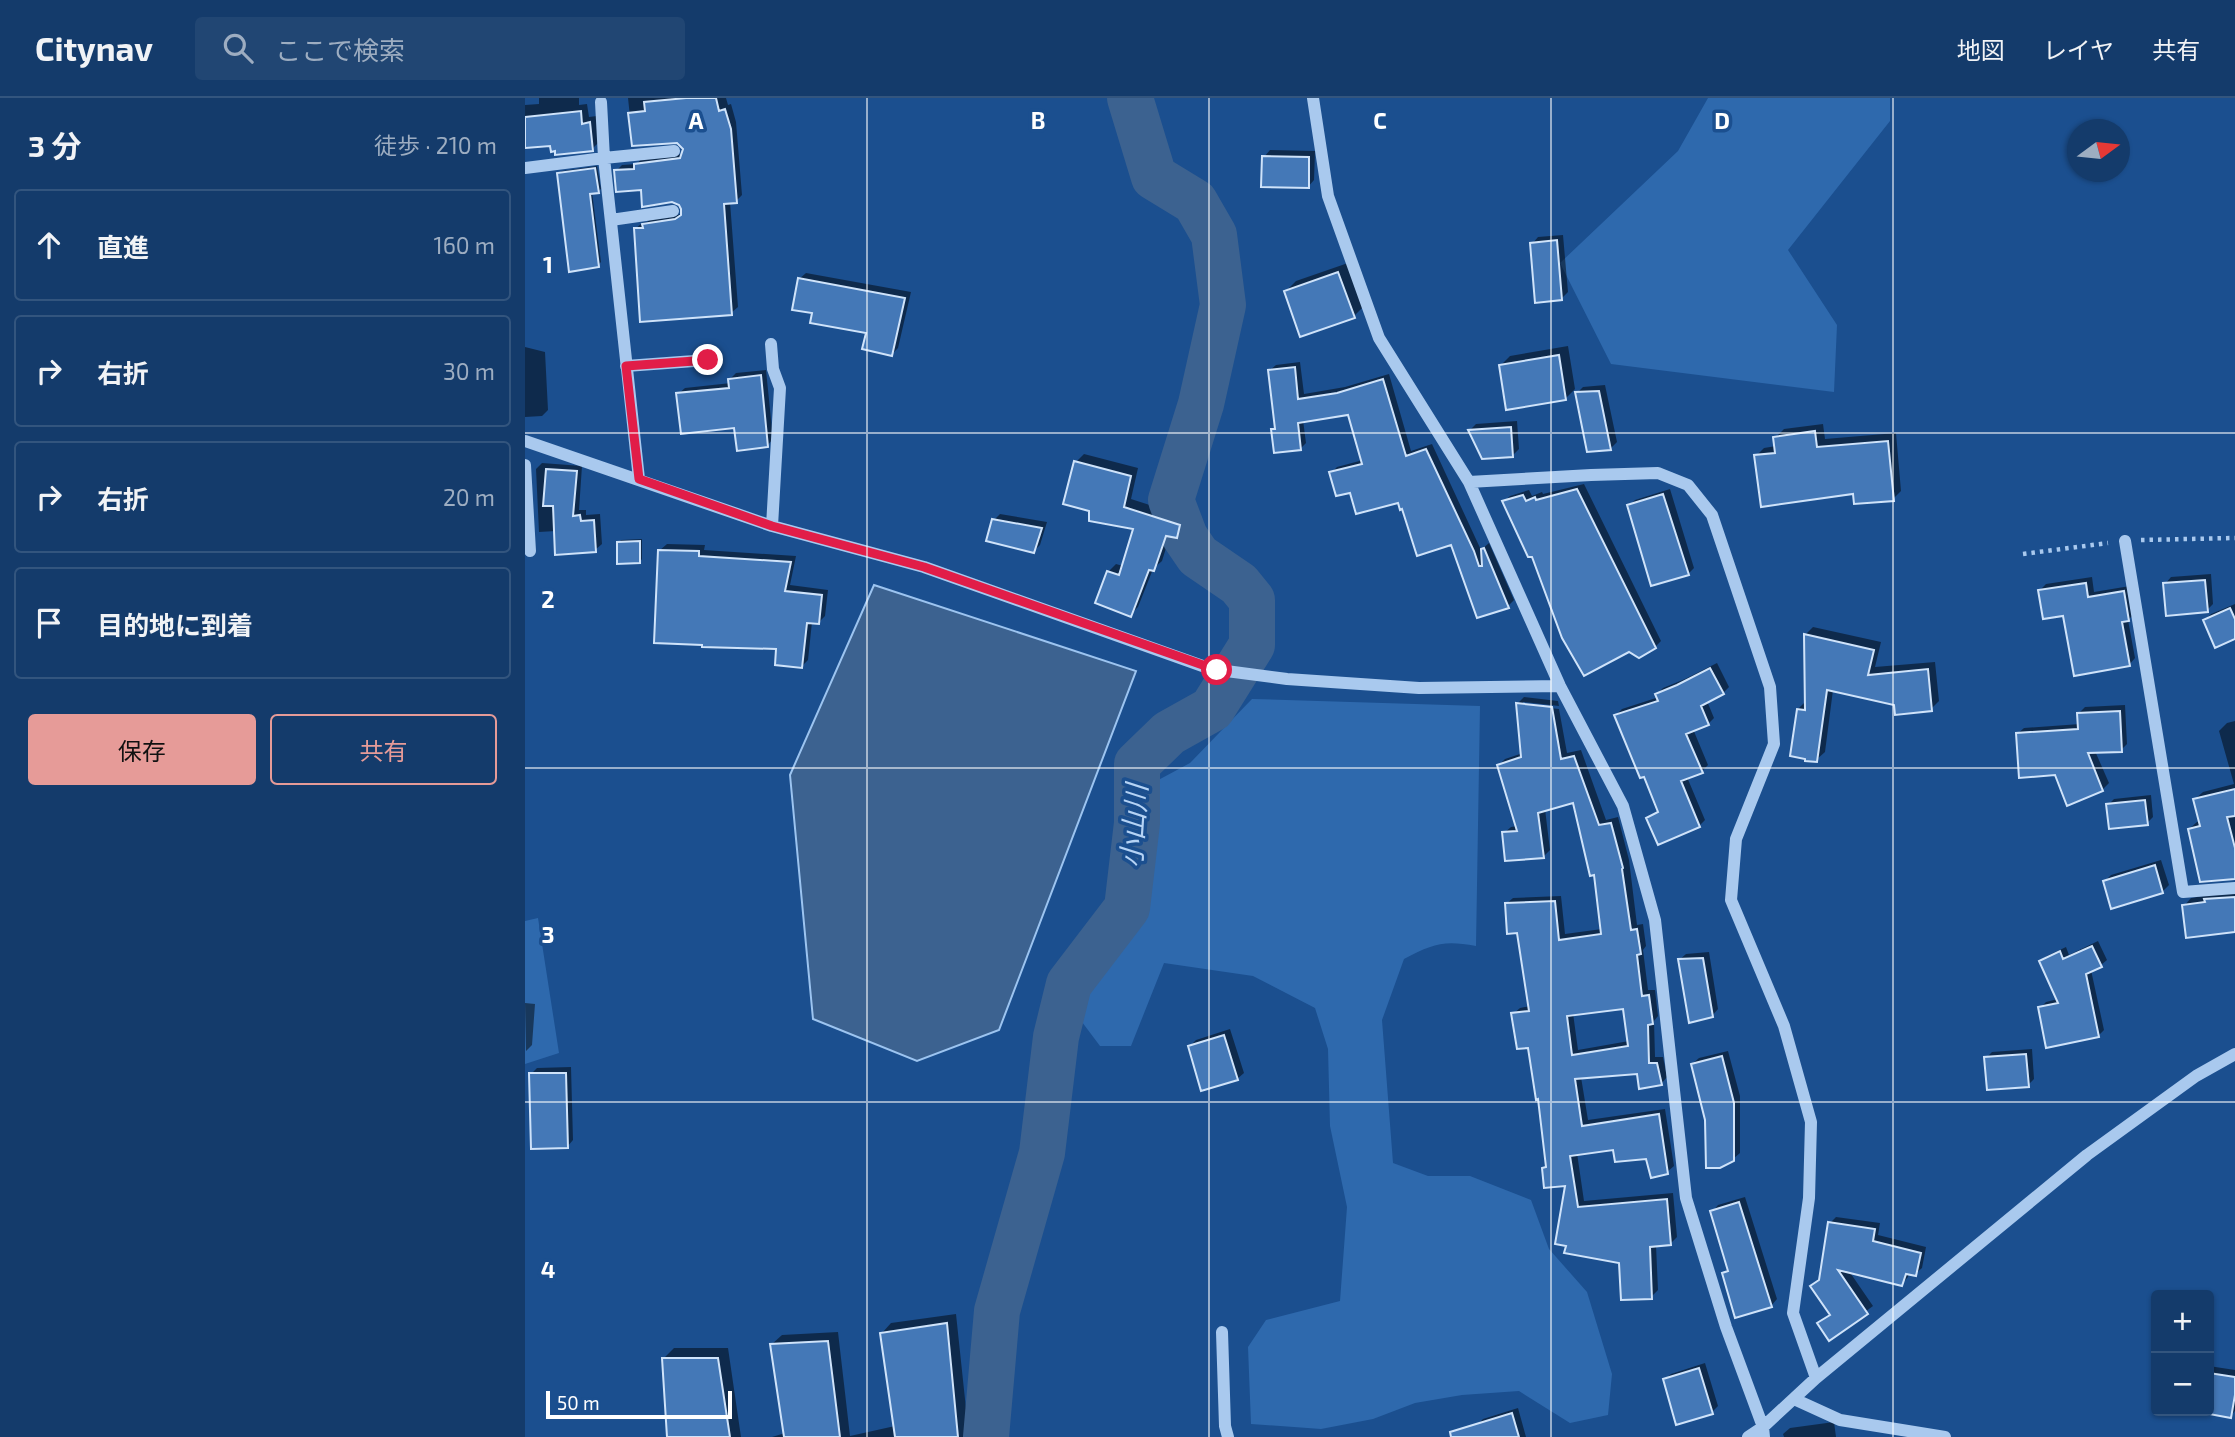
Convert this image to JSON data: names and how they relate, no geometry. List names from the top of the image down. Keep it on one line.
{"water":["小山川"],"scale_bar":"50 m","north":"right","page":{"header":"Citynav","search":"ここで検索","nav":["地図","レイヤ","共有"],"heading":["3 分","徒歩 · 210 m"],"list":[["直進","160 m"],["右折","30 m"],["右折","20 m"],"目的地に到着"],"buttons":["保存","共有"],"map_buttons":["+","−"],"scale":"50 m"},"grid":{"columns":["A","B","C","D"],"rows":["1","2","3","4"]}}
